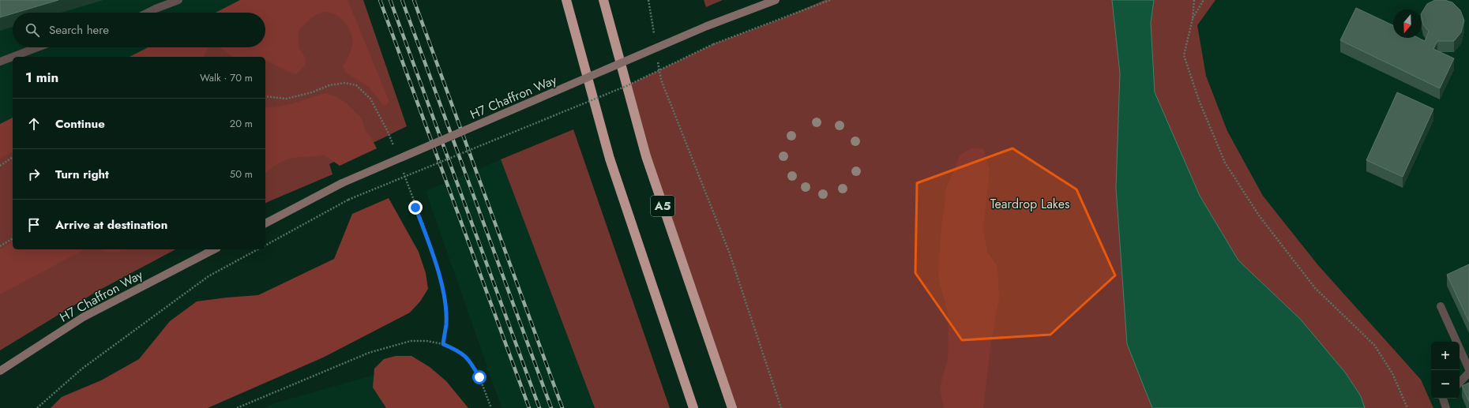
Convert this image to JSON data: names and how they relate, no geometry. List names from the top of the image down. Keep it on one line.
{"streets":{"highway":["A5"],"street":["H7 Chaffron Way"]},"parks":["Teardrop Lakes"],"north":"bottom","page":{"search":"Search here","heading":["1 min","Walk · 70 m"],"list":[["Continue","20 m"],["Turn right","50 m"],"Arrive at destination"],"map_buttons":["+","−"]}}
